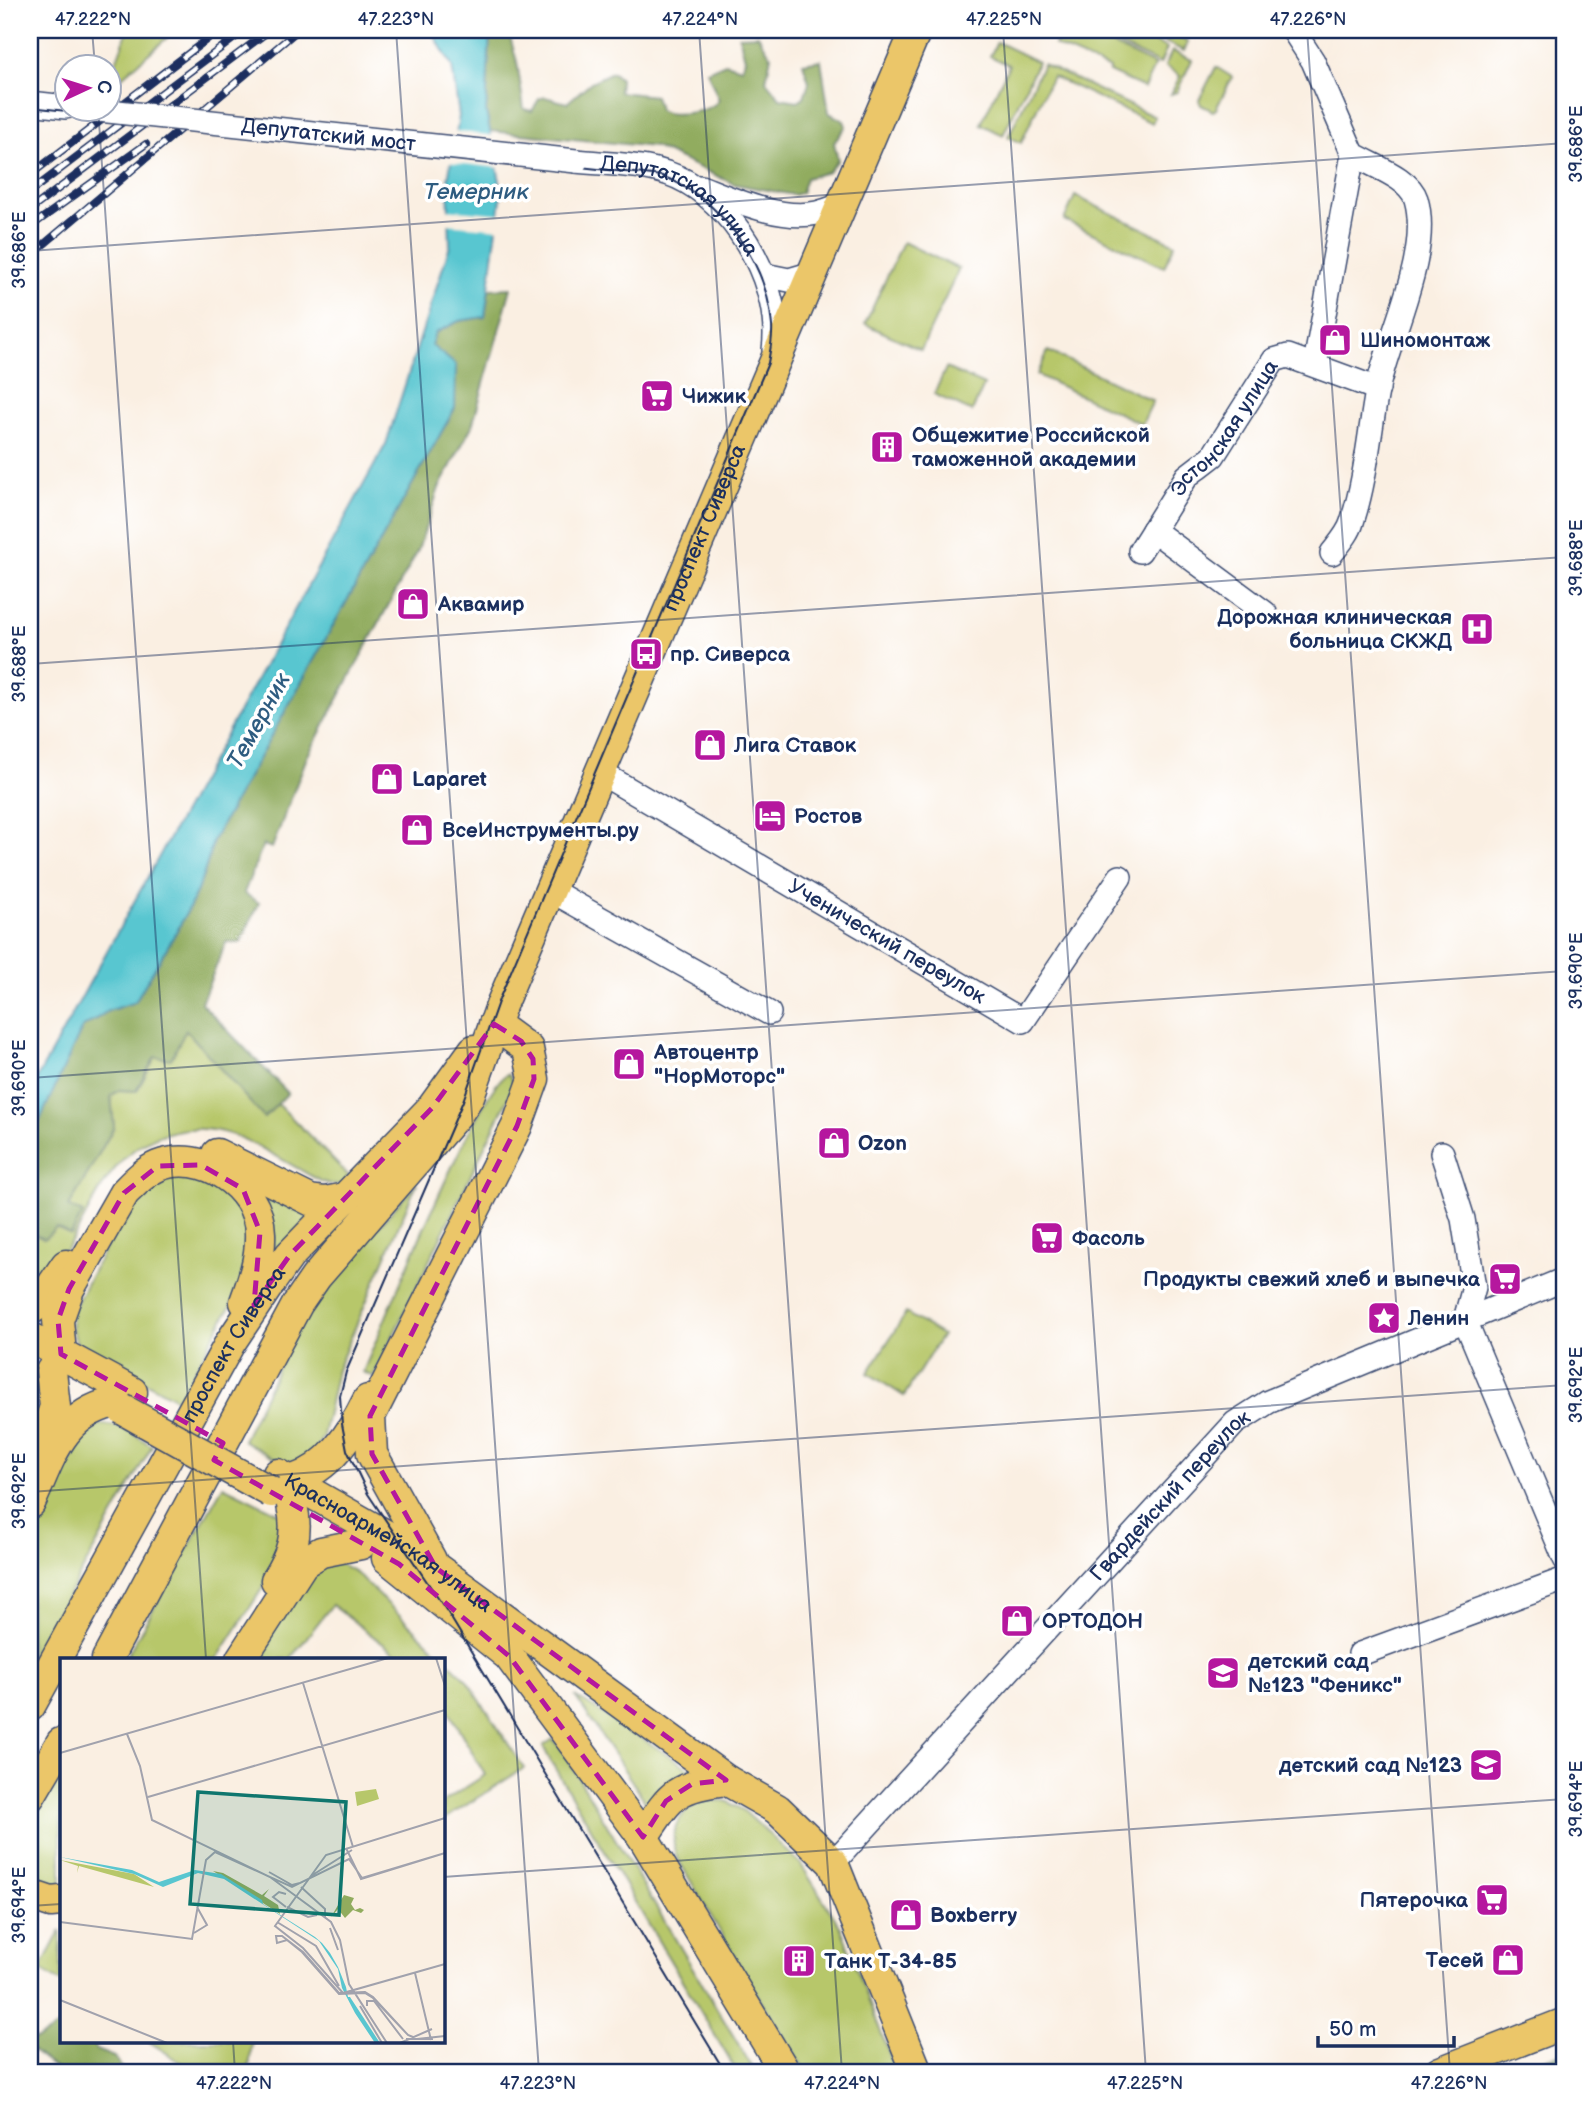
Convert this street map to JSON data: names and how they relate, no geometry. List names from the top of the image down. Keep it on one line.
{"streets":{"main road":["проспект Сиверса","Красноармейская улица"],"street":["Депутатский мост","Депутатская улица","Эстонская улица","Ученический переулок","Гвардейский переулок"]},"crossings":[["Депутатский мост","Депутатская улица"],["Депутатская улица","проспект Сиверса"],["проспект Сиверса","Ученический переулок"],["Гвардейский переулок","Красноармейская улица"]],"water":["Темерник"],"places":{"shop":["Шиномонтаж","Аквамир","Лига Ставок","Laparet","ВсеИнструменты.ру","Автоцентр \"НорМоторс\"","Ozon","ОРТОДОН","Boxberry","Тесей"],"supermarket":["Чижик","Фасоль","Продукты свежий хлеб и выпечка","Пятерочка"],"building":["Общежитие Российской таможенной академии","Танк Т-34-85"],"hospital":["Дорожная клиническая больница СКЖД"],"bus stop":["пр. Сиверса"],"hotel":["Ростов"],"place":["Ленин"],"school or university":["детский сад №123 \"Феникс\"","детский сад №123"]},"scale_bar":"50 m","north":"right","coordinates":["47.222°N","47.223°N","47.224°N","47.225°N","47.226°N","39.686°E","39.688°E","39.690°E","39.692°E","39.694°E"]}
